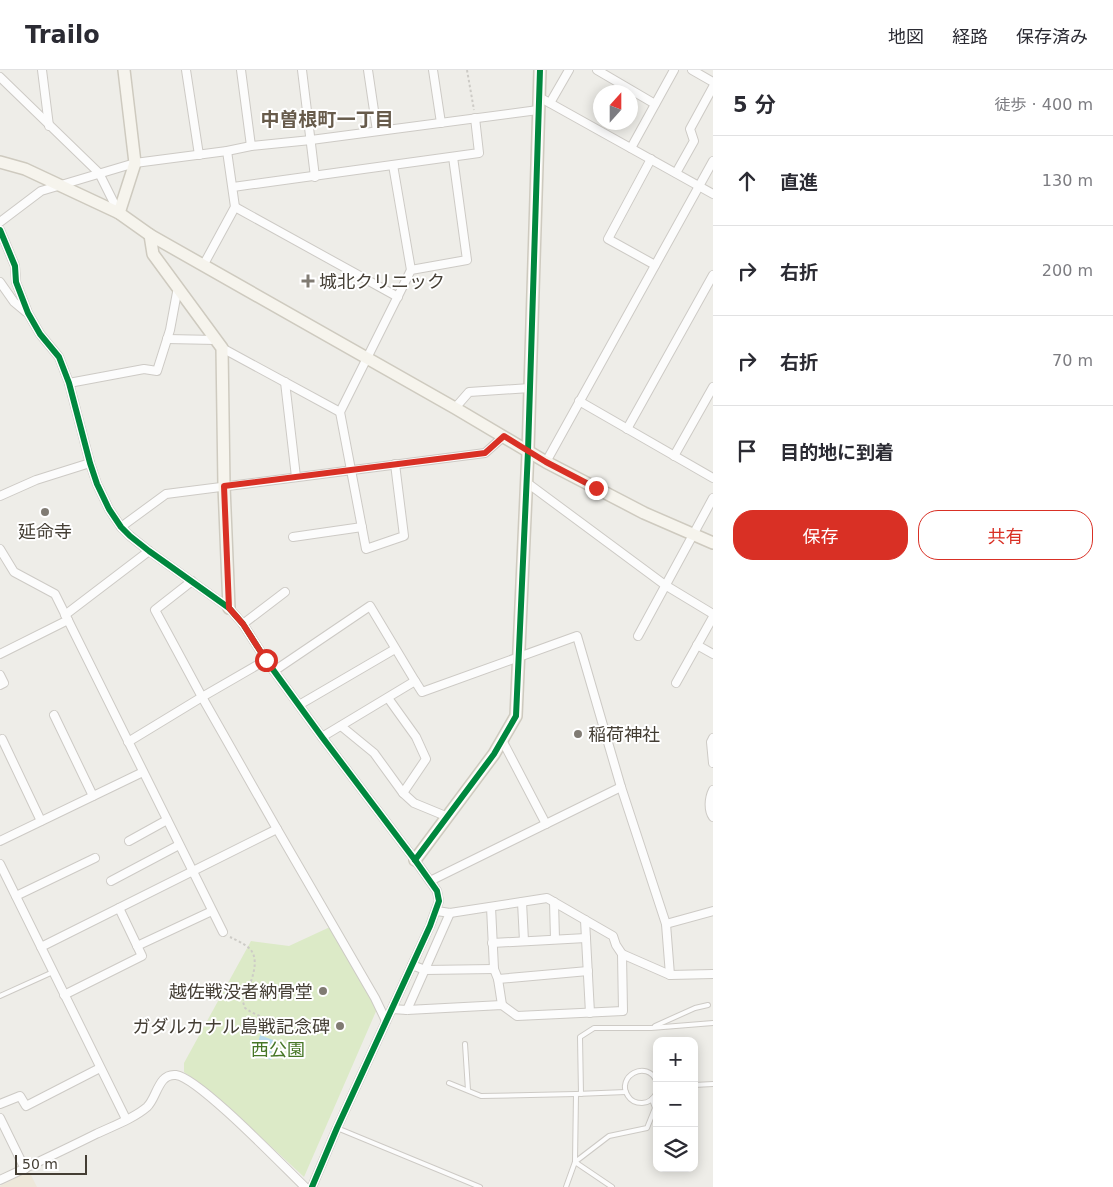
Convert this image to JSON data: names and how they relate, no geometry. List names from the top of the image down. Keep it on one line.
{"districts":["中曽根町一丁目"],"parks":["西公園"],"places":{"health":["城北クリニック"],"other":["延命寺","稲荷神社","越佐戦没者納骨堂","ガダルカナル島戦記念碑"]},"scale_bar":"50 m","north":"top","page":{"header":"Trailo","nav":["地図","経路","保存済み"],"heading":["5 分","徒歩 · 400 m"],"list":[["直進","130 m"],["右折","200 m"],["右折","70 m"],"目的地に到着"],"buttons":["保存","共有"],"map_buttons":["+","−"],"scale":"50 m"}}
